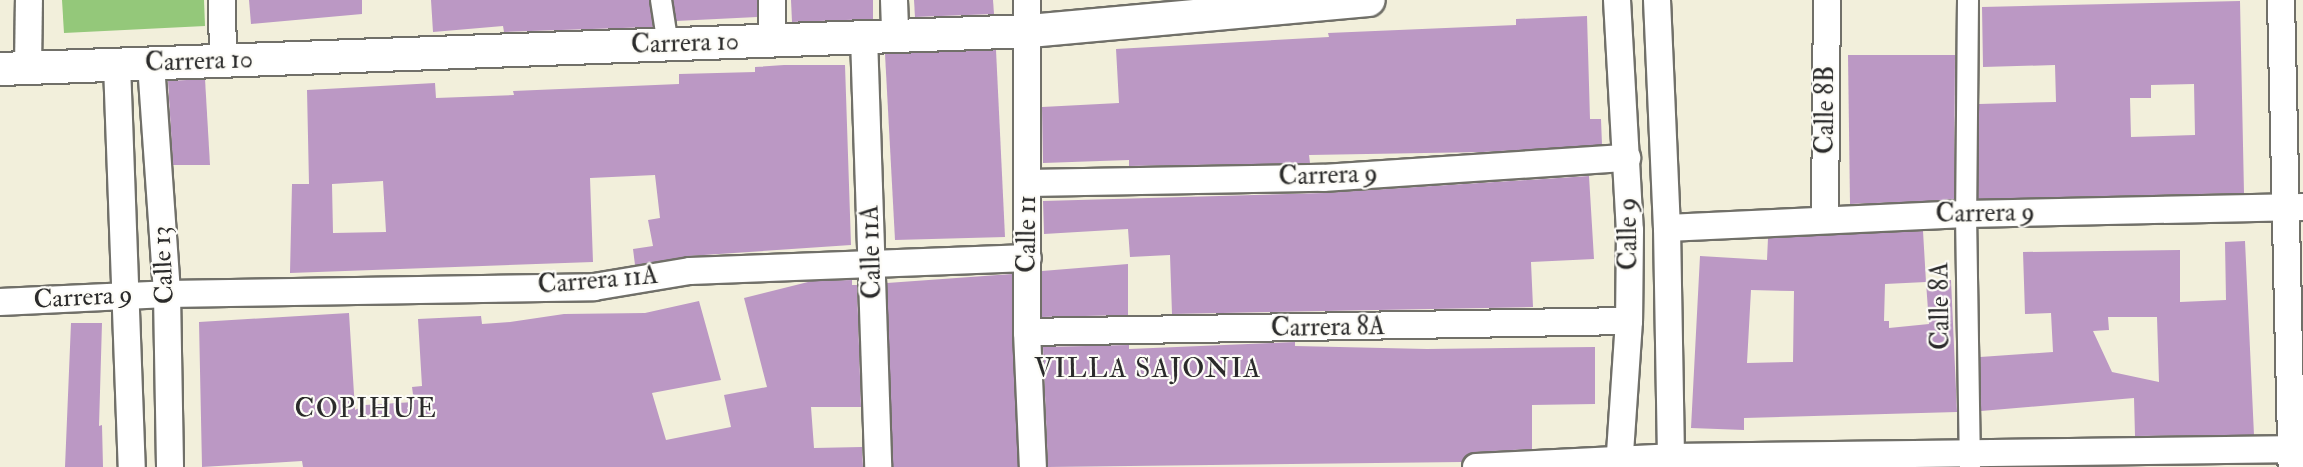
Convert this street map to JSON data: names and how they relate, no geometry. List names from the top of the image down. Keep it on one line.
{"streets":{"street":["Carrera 10","Calle 8B","Carrera 9","Calle 11","Calle 9","Calle 11A","Calle 13","Carrera 11A","Calle 8A","Carrera 8A"]},"crossings":[["Carrera 10","Calle 11"],["Carrera 10","Calle 11A"],["Carrera 10","Calle 13"],["Calle 8B","Carrera 9"],["Carrera 9","Calle 11"],["Carrera 9","Calle 9"],["Carrera 9","Calle 13"],["Carrera 9","Carrera 11A"],["Carrera 9","Calle 8A"],["Calle 11","Carrera 11A"],["Calle 11","Carrera 8A"],["Calle 9","Carrera 8A"],["Calle 11A","Carrera 11A"],["Calle 13","Carrera 11A"]],"districts":["VILLA SAJONIA","COPIHUE"]}
